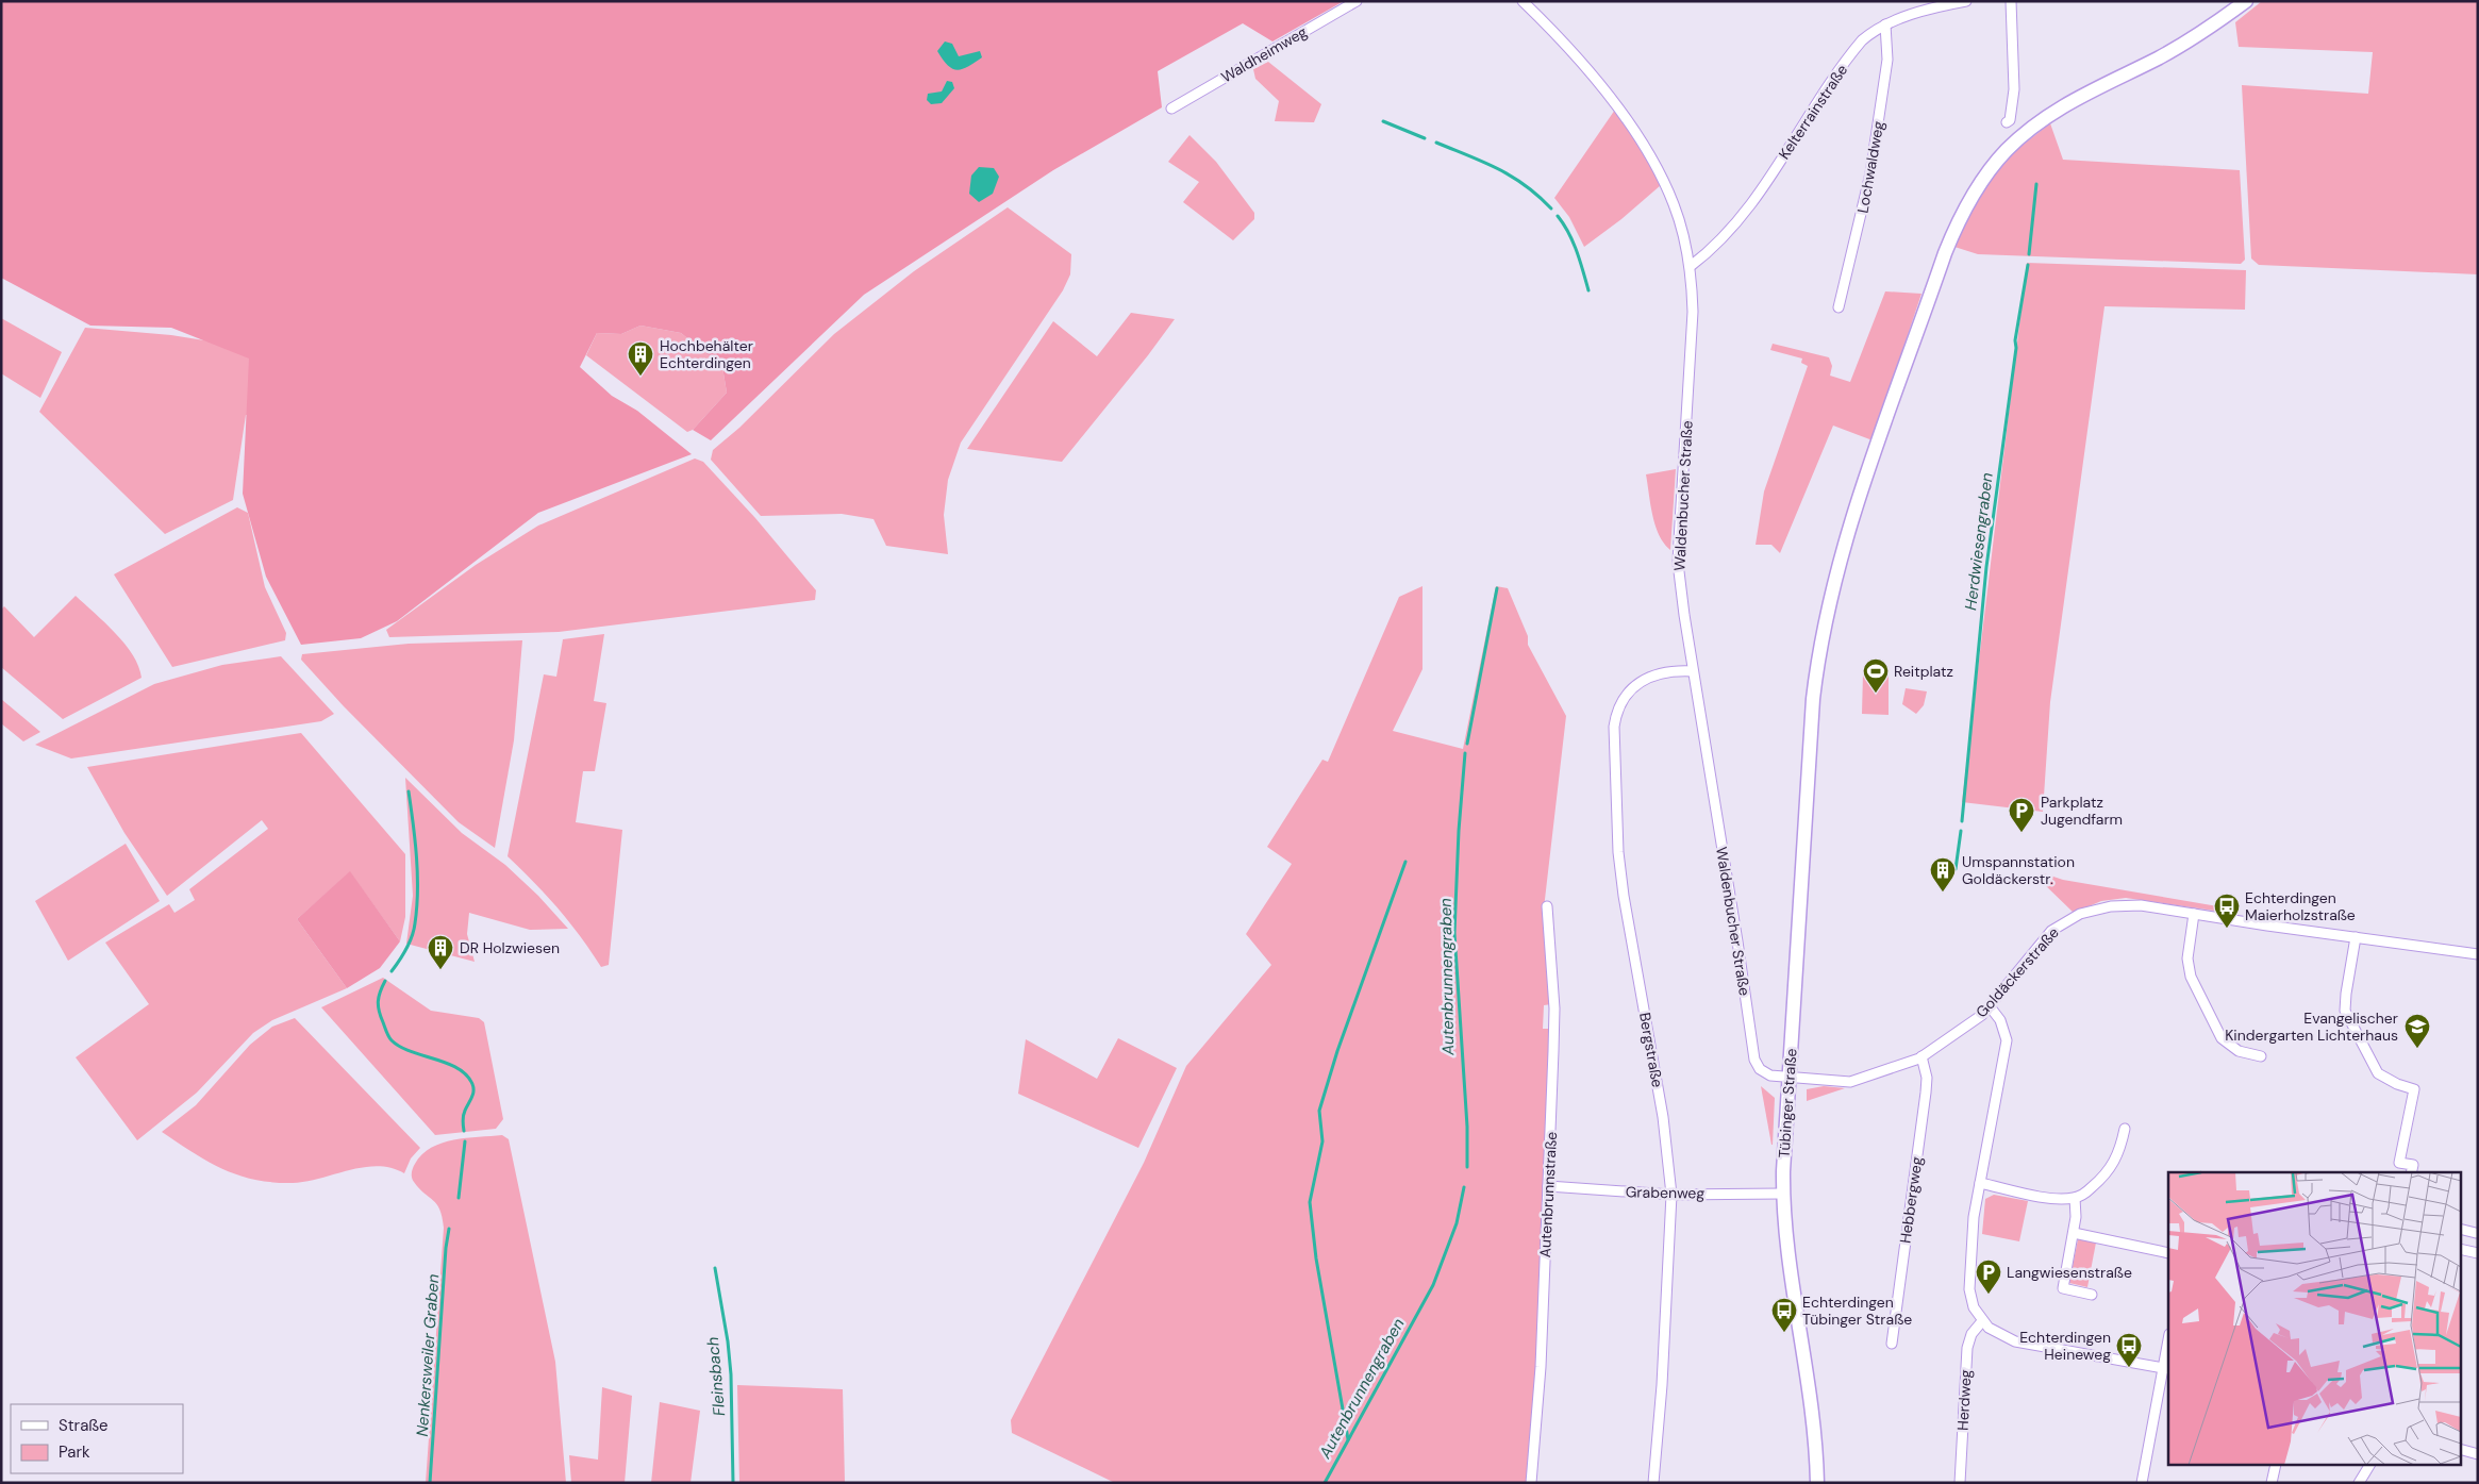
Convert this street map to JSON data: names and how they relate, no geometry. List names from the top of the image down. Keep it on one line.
{"streets":{"main road":["Tübinger Straße"],"street":["Waldheimweg","Kelterrainstraße","Lochwaldweg","Waldenbucher Straße","Goldäckerstraße","Bergstraße","Grabenweg","Autenbrunnstraße","Hebbergweg","Herdweg"]},"crossings":[["Kelterrainstraße","Lochwaldweg"],["Kelterrainstraße","Waldenbucher Straße"],["Waldenbucher Straße","Goldäckerstraße"],["Waldenbucher Straße","Bergstraße"],["Waldenbucher Straße","Tübinger Straße"],["Goldäckerstraße","Tübinger Straße"],["Goldäckerstraße","Hebbergweg"],["Bergstraße","Grabenweg"],["Tübinger Straße","Grabenweg"],["Grabenweg","Autenbrunnstraße"]],"water":["Herdwiesengraben","Autenbrunnengraben","Nenkersweiler Graben","Fleinsbach"],"places":{"building":["Hochbehälter Echterdingen","Umspannstation Goldäckerstr.","DR Holzwiesen"],"sports":["Reitplatz"],"parking":["Parkplatz Jugendfarm","Langwiesenstraße"],"bus stop":["Echterdingen Maierholzstraße","Echterdingen Tübinger Straße","Echterdingen Heineweg"],"school or university":["Evangelischer Kindergarten Lichterhaus"]},"legend":["Straße","Park"]}
